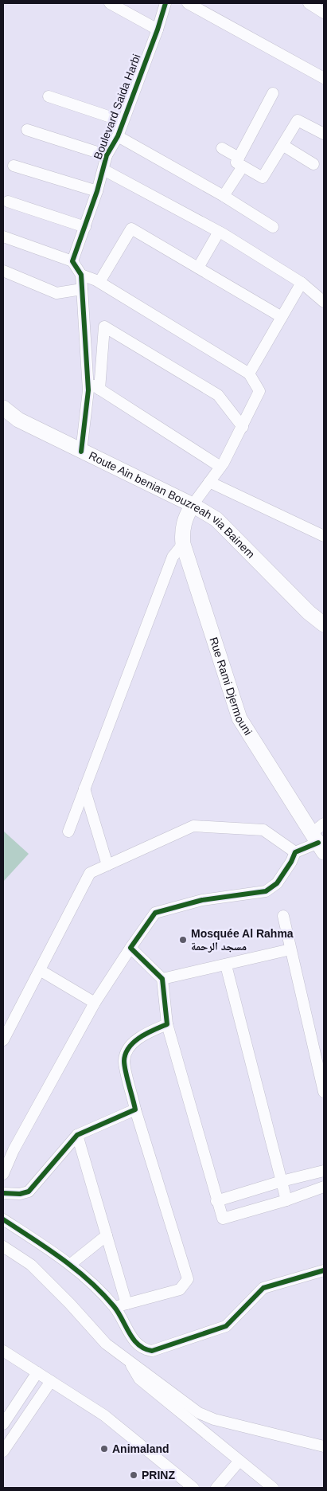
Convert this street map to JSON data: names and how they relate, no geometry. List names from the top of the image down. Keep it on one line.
{"streets":{"main road":["Route Ain benian Bouzreah via Bainem","Rue Rami Djermouni"],"street":["Boulevard Saida Harbi"]},"crossings":[["Route Ain benian Bouzreah via Bainem","Rue Rami Djermouni"]],"places":["Mosquée Al Rahma مسجد الرحمة","Animaland","PRINZ"]}
